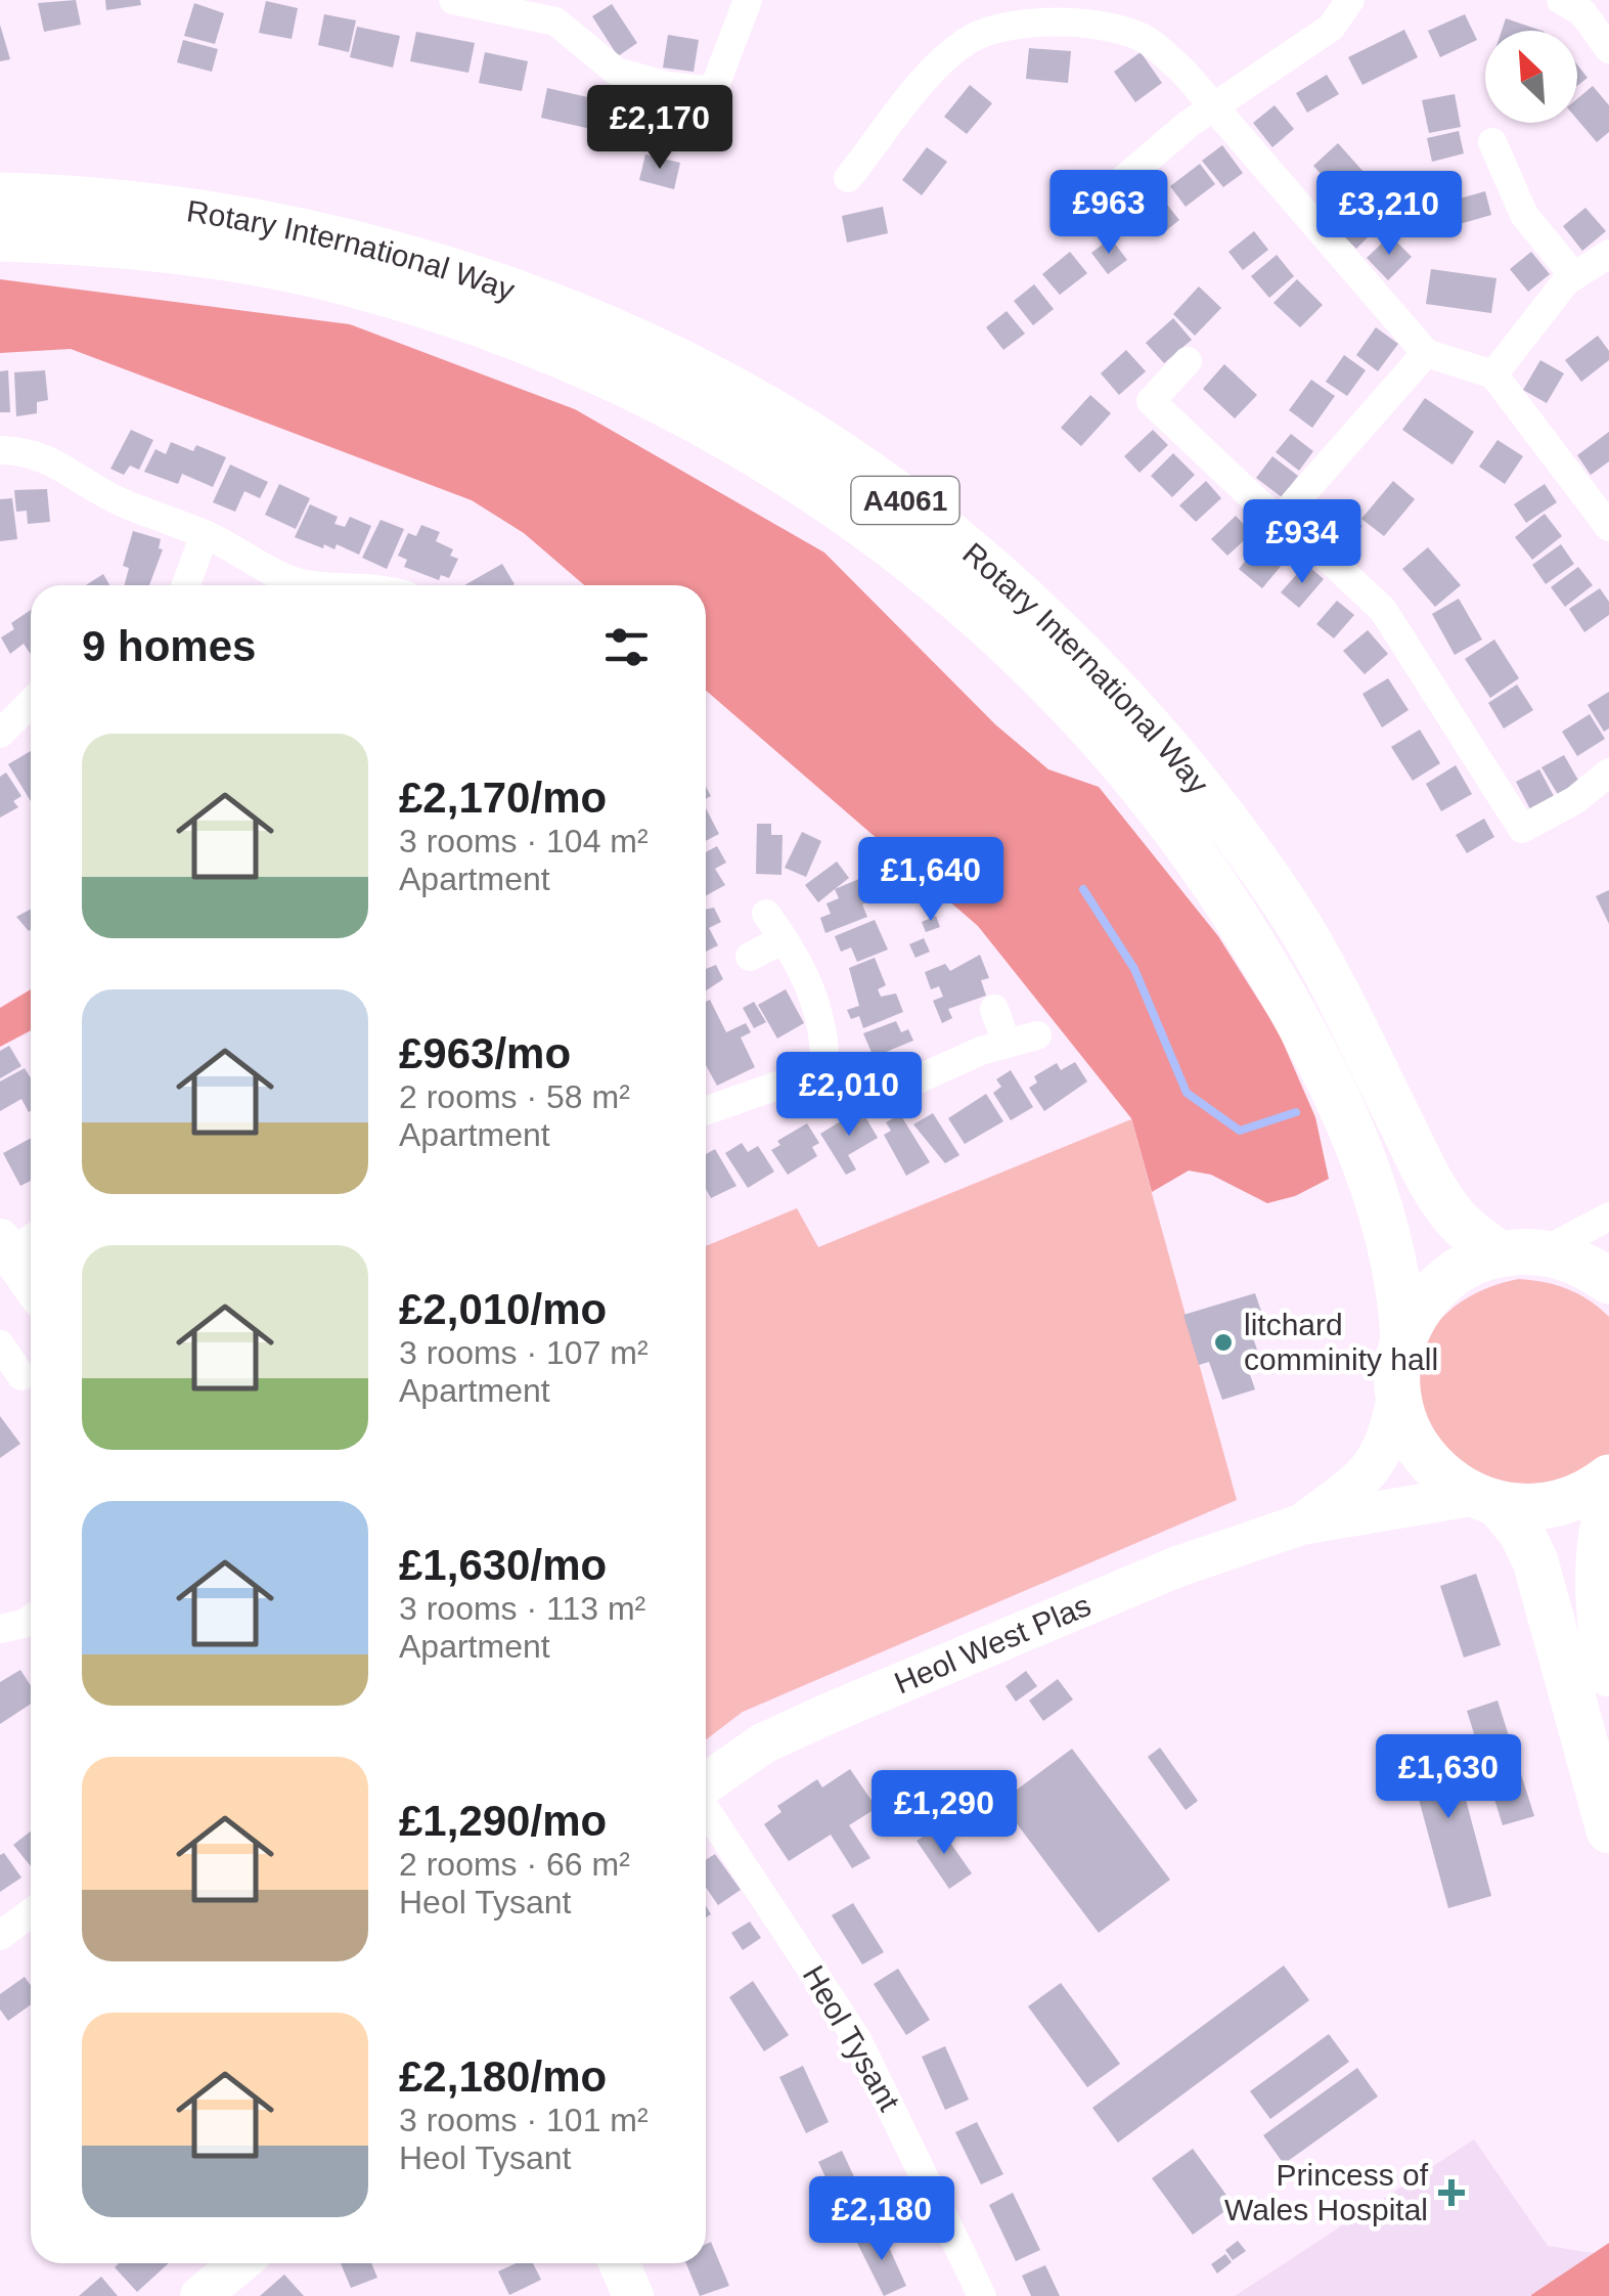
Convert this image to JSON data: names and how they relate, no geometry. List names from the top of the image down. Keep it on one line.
{"streets":{"main road":["Rotary International Way","A4061"],"street":["Heol West Plas","Heol Tysant"]},"places":{"other":["litchard comminity hall"],"health":["Princess of Wales Hospital"]},"north":"top left","page":{"price":["£2,170","£963","£3,210","£934","£1,640","£2,010","£1,630","£1,290","£2,180"],"heading":"9 homes","list":[{"name":"£2,170/mo","note":"3 rooms · 104 m² · Apartment"},{"name":"£963/mo","note":"2 rooms · 58 m² · Apartment"},{"name":"£2,010/mo","note":"3 rooms · 107 m² · Apartment"},{"name":"£1,630/mo","note":"3 rooms · 113 m² · Apartment"},{"name":"£1,290/mo","note":"2 rooms · 66 m² · Heol Tysant"},{"name":"£2,180/mo","note":"3 rooms · 101 m² · Heol Tysant"}]}}
